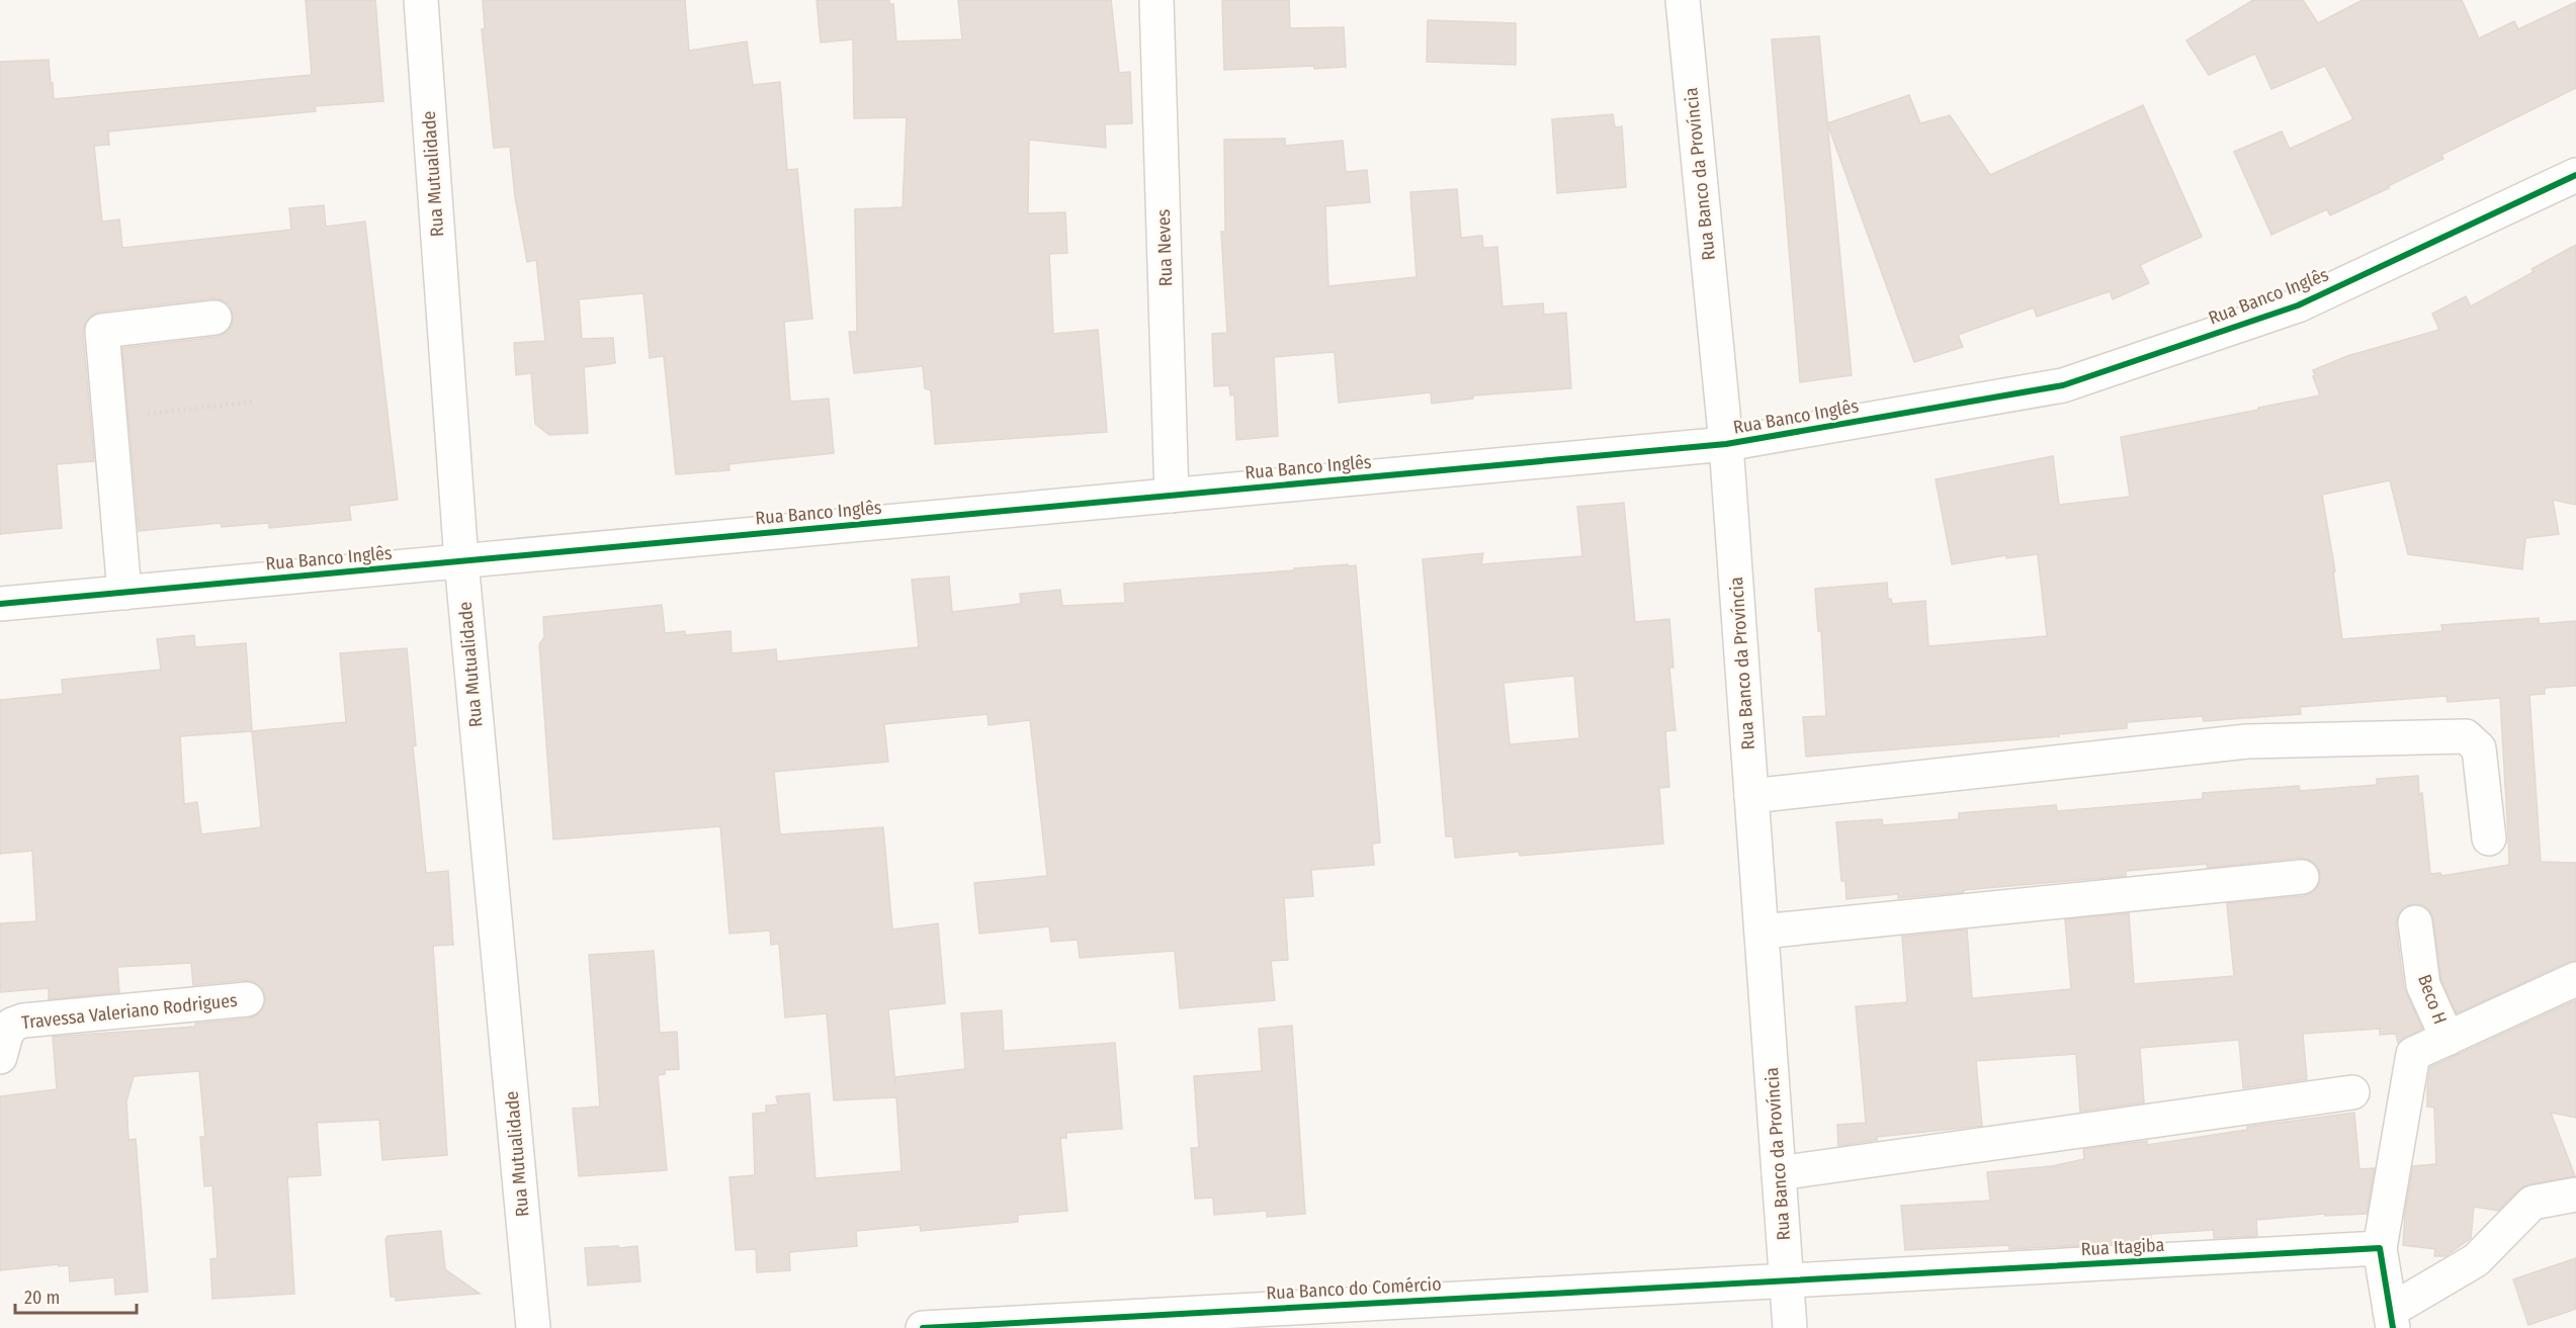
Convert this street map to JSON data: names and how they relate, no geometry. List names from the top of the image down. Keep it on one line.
{"streets":{"street":["Rua Mutualidade","Rua Banco da Província","Rua Neves","Rua Banco Inglês","Beco H","Travessa Valeriano Rodrigues","Rua Itagiba","Rua Banco do Comércio"]},"crossings":[["Rua Mutualidade","Rua Banco Inglês"],["Rua Banco da Província","Rua Banco Inglês"],["Rua Banco da Província","Rua Itagiba"],["Rua Banco da Província","Rua Banco do Comércio"],["Rua Neves","Rua Banco Inglês"],["Rua Itagiba","Rua Banco do Comércio"]],"scale_bar":"20 m"}
